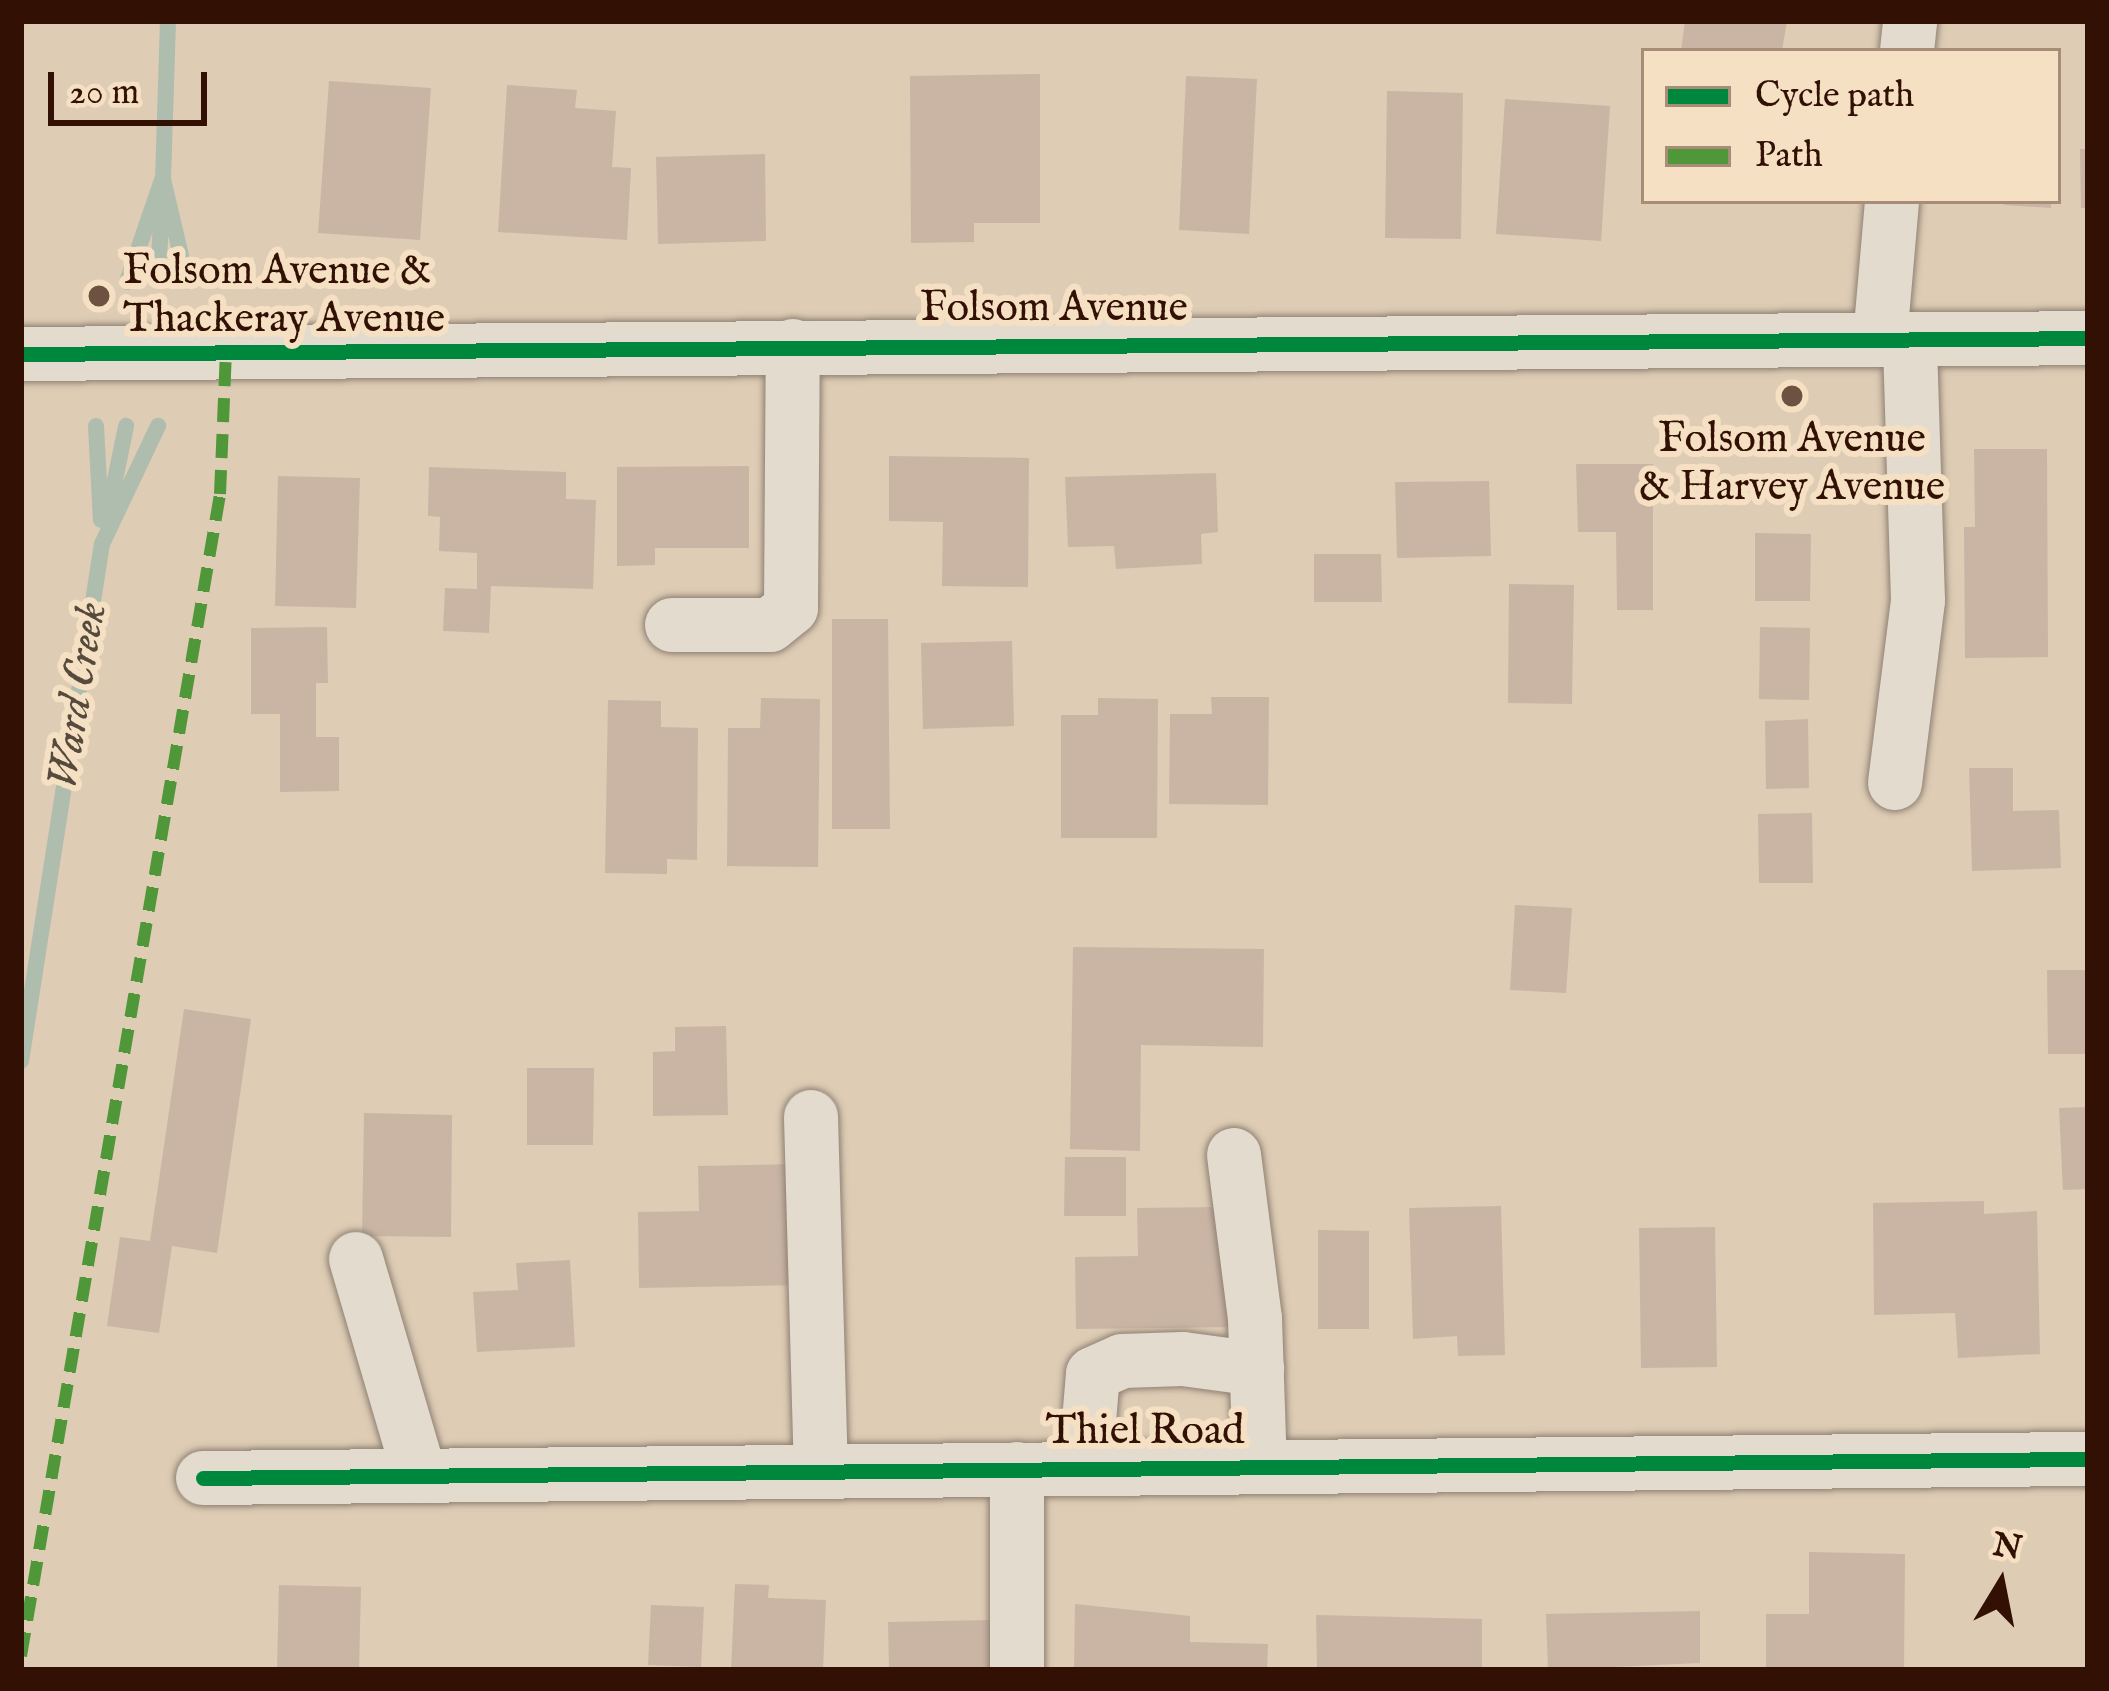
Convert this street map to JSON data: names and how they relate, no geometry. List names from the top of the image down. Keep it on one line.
{"streets":{"street":["Folsom Avenue","Thiel Road"]},"water":["Ward Creek"],"places":["Folsom Avenue & Thackeray Avenue","Folsom Avenue & Harvey Avenue"],"legend":["Cycle path","Path"],"scale_bar":"20 m","north":"top"}
